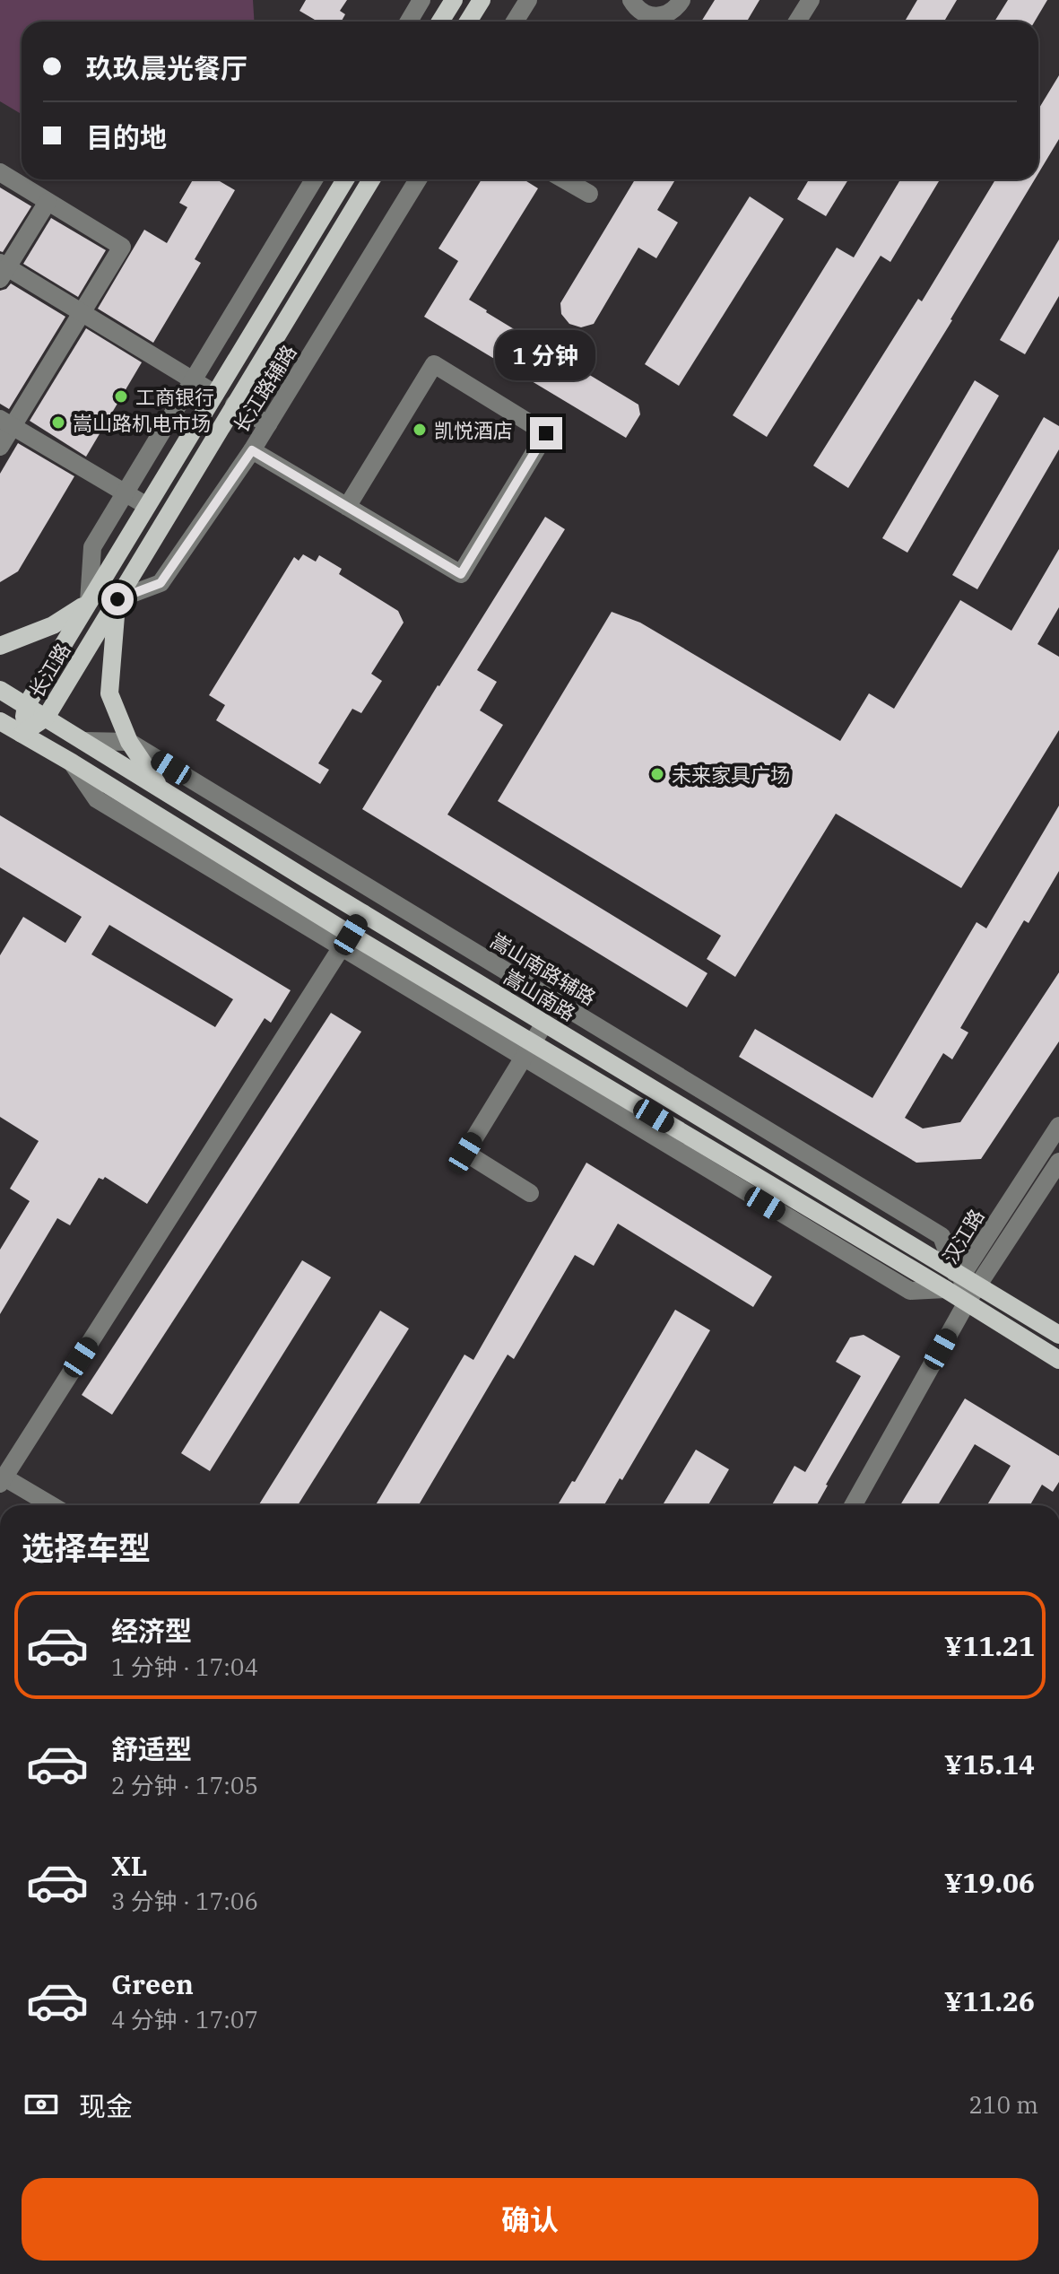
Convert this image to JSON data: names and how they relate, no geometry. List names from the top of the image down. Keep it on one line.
{"streets":{"main road":["长江路","嵩山南路"],"street":["长江路辅路","嵩山南路辅路","汉江路"]},"crossings":[["长江路辅路","长江路"],["长江路","嵩山南路"],["嵩山南路辅路","嵩山南路"],["嵩山南路辅路","汉江路"],["嵩山南路","汉江路"]],"places":["工商银行","嵩山路机电市场","凯悦酒店","未来家具广场"],"page":{"banner":["玖玖晨光餐厅","目的地"],"bubble":"1 分钟","heading":"选择车型","list":[{"name":"经济型","note":"1 分钟 · 17:04","value":"¥11.21"},{"name":"舒适型","note":"2 分钟 · 17:05","value":"¥15.14"},{"name":"XL","note":"3 分钟 · 17:06","value":"¥19.06"},{"name":"Green","note":"4 分钟 · 17:07","value":"¥11.26"}],"pay":["现金","210 m"],"buttons":"确认"}}
